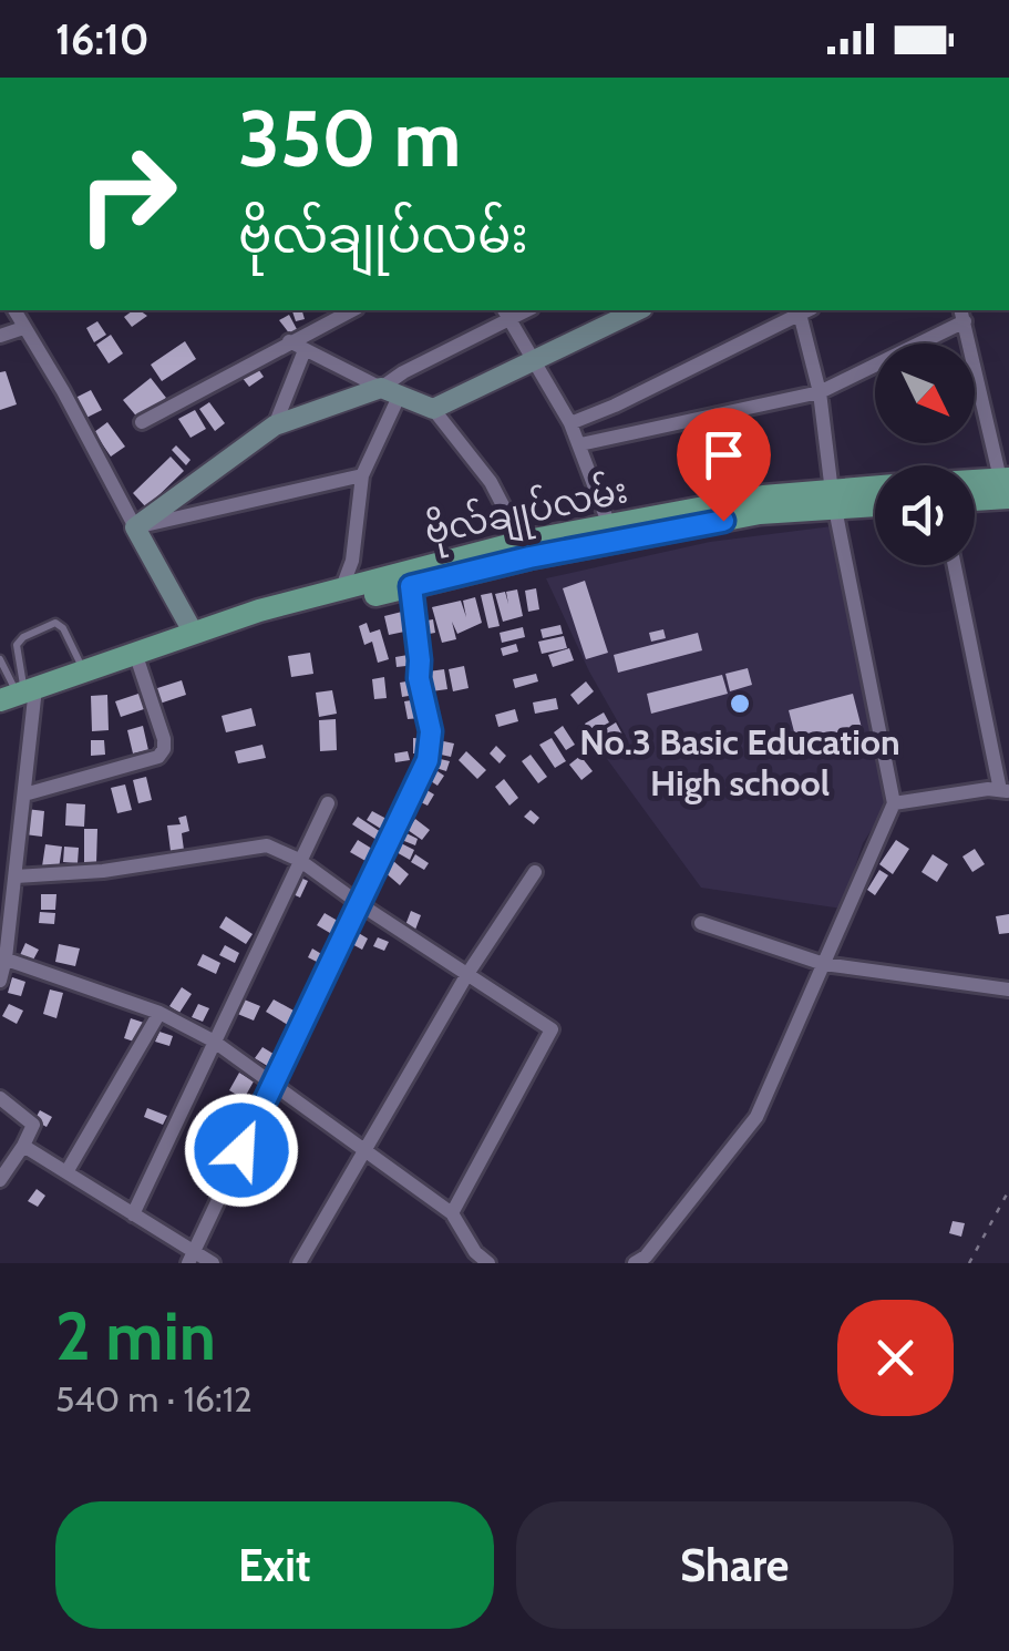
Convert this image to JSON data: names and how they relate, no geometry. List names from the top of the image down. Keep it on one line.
{"streets":{"main road":["ဗိုလ်ချုပ်လမ်း"]},"places":["No.3 Basic Education High school"],"north":"bottom right","page":{"status":"16:10","turn":["350 m","ဗိုလ်ချုပ်လမ်း"],"heading":["2 min","540 m · 16:12"],"buttons":["Exit","Share"]}}
